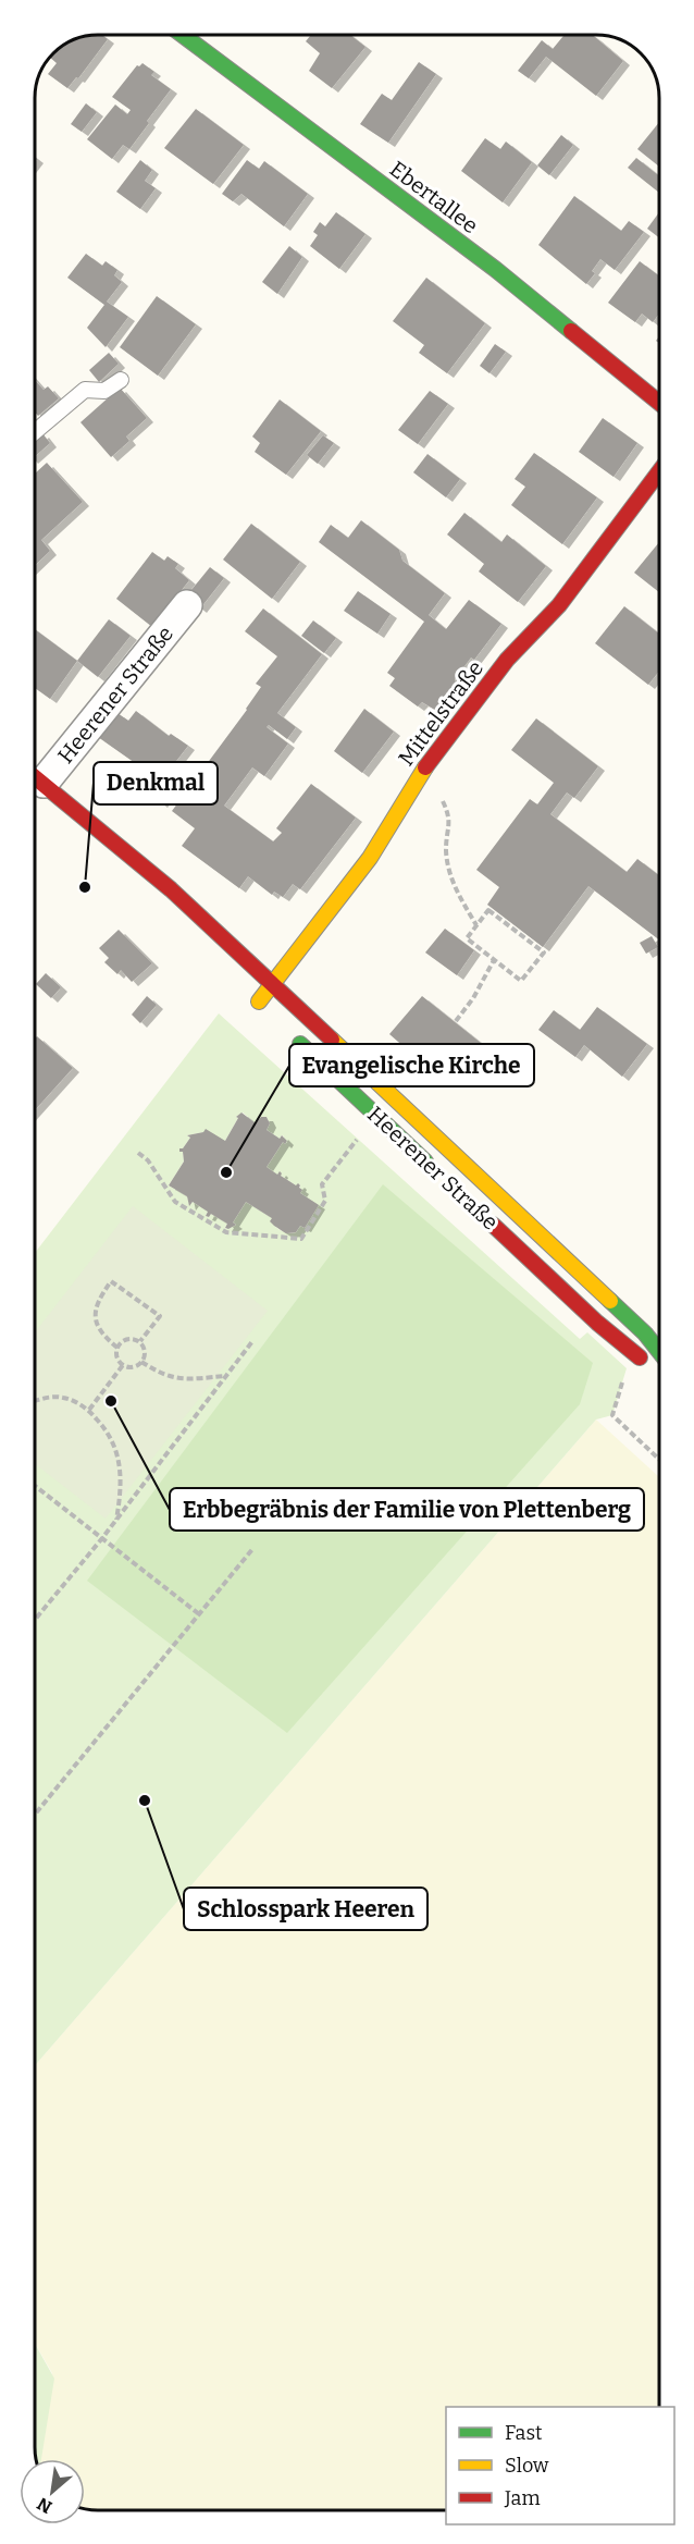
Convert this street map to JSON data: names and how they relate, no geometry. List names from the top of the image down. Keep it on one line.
{"streets":{"street":["Ebertallee","Heerener Straße","Mittelstraße"]},"crossings":[["Heerener Straße","Mittelstraße"]],"places":["Denkmal","Evangelische Kirche","Erbbegräbnis der Familie von Plettenberg","Schlosspark Heeren"],"legend":["Fast","Slow","Jam"],"north":"bottom left"}
